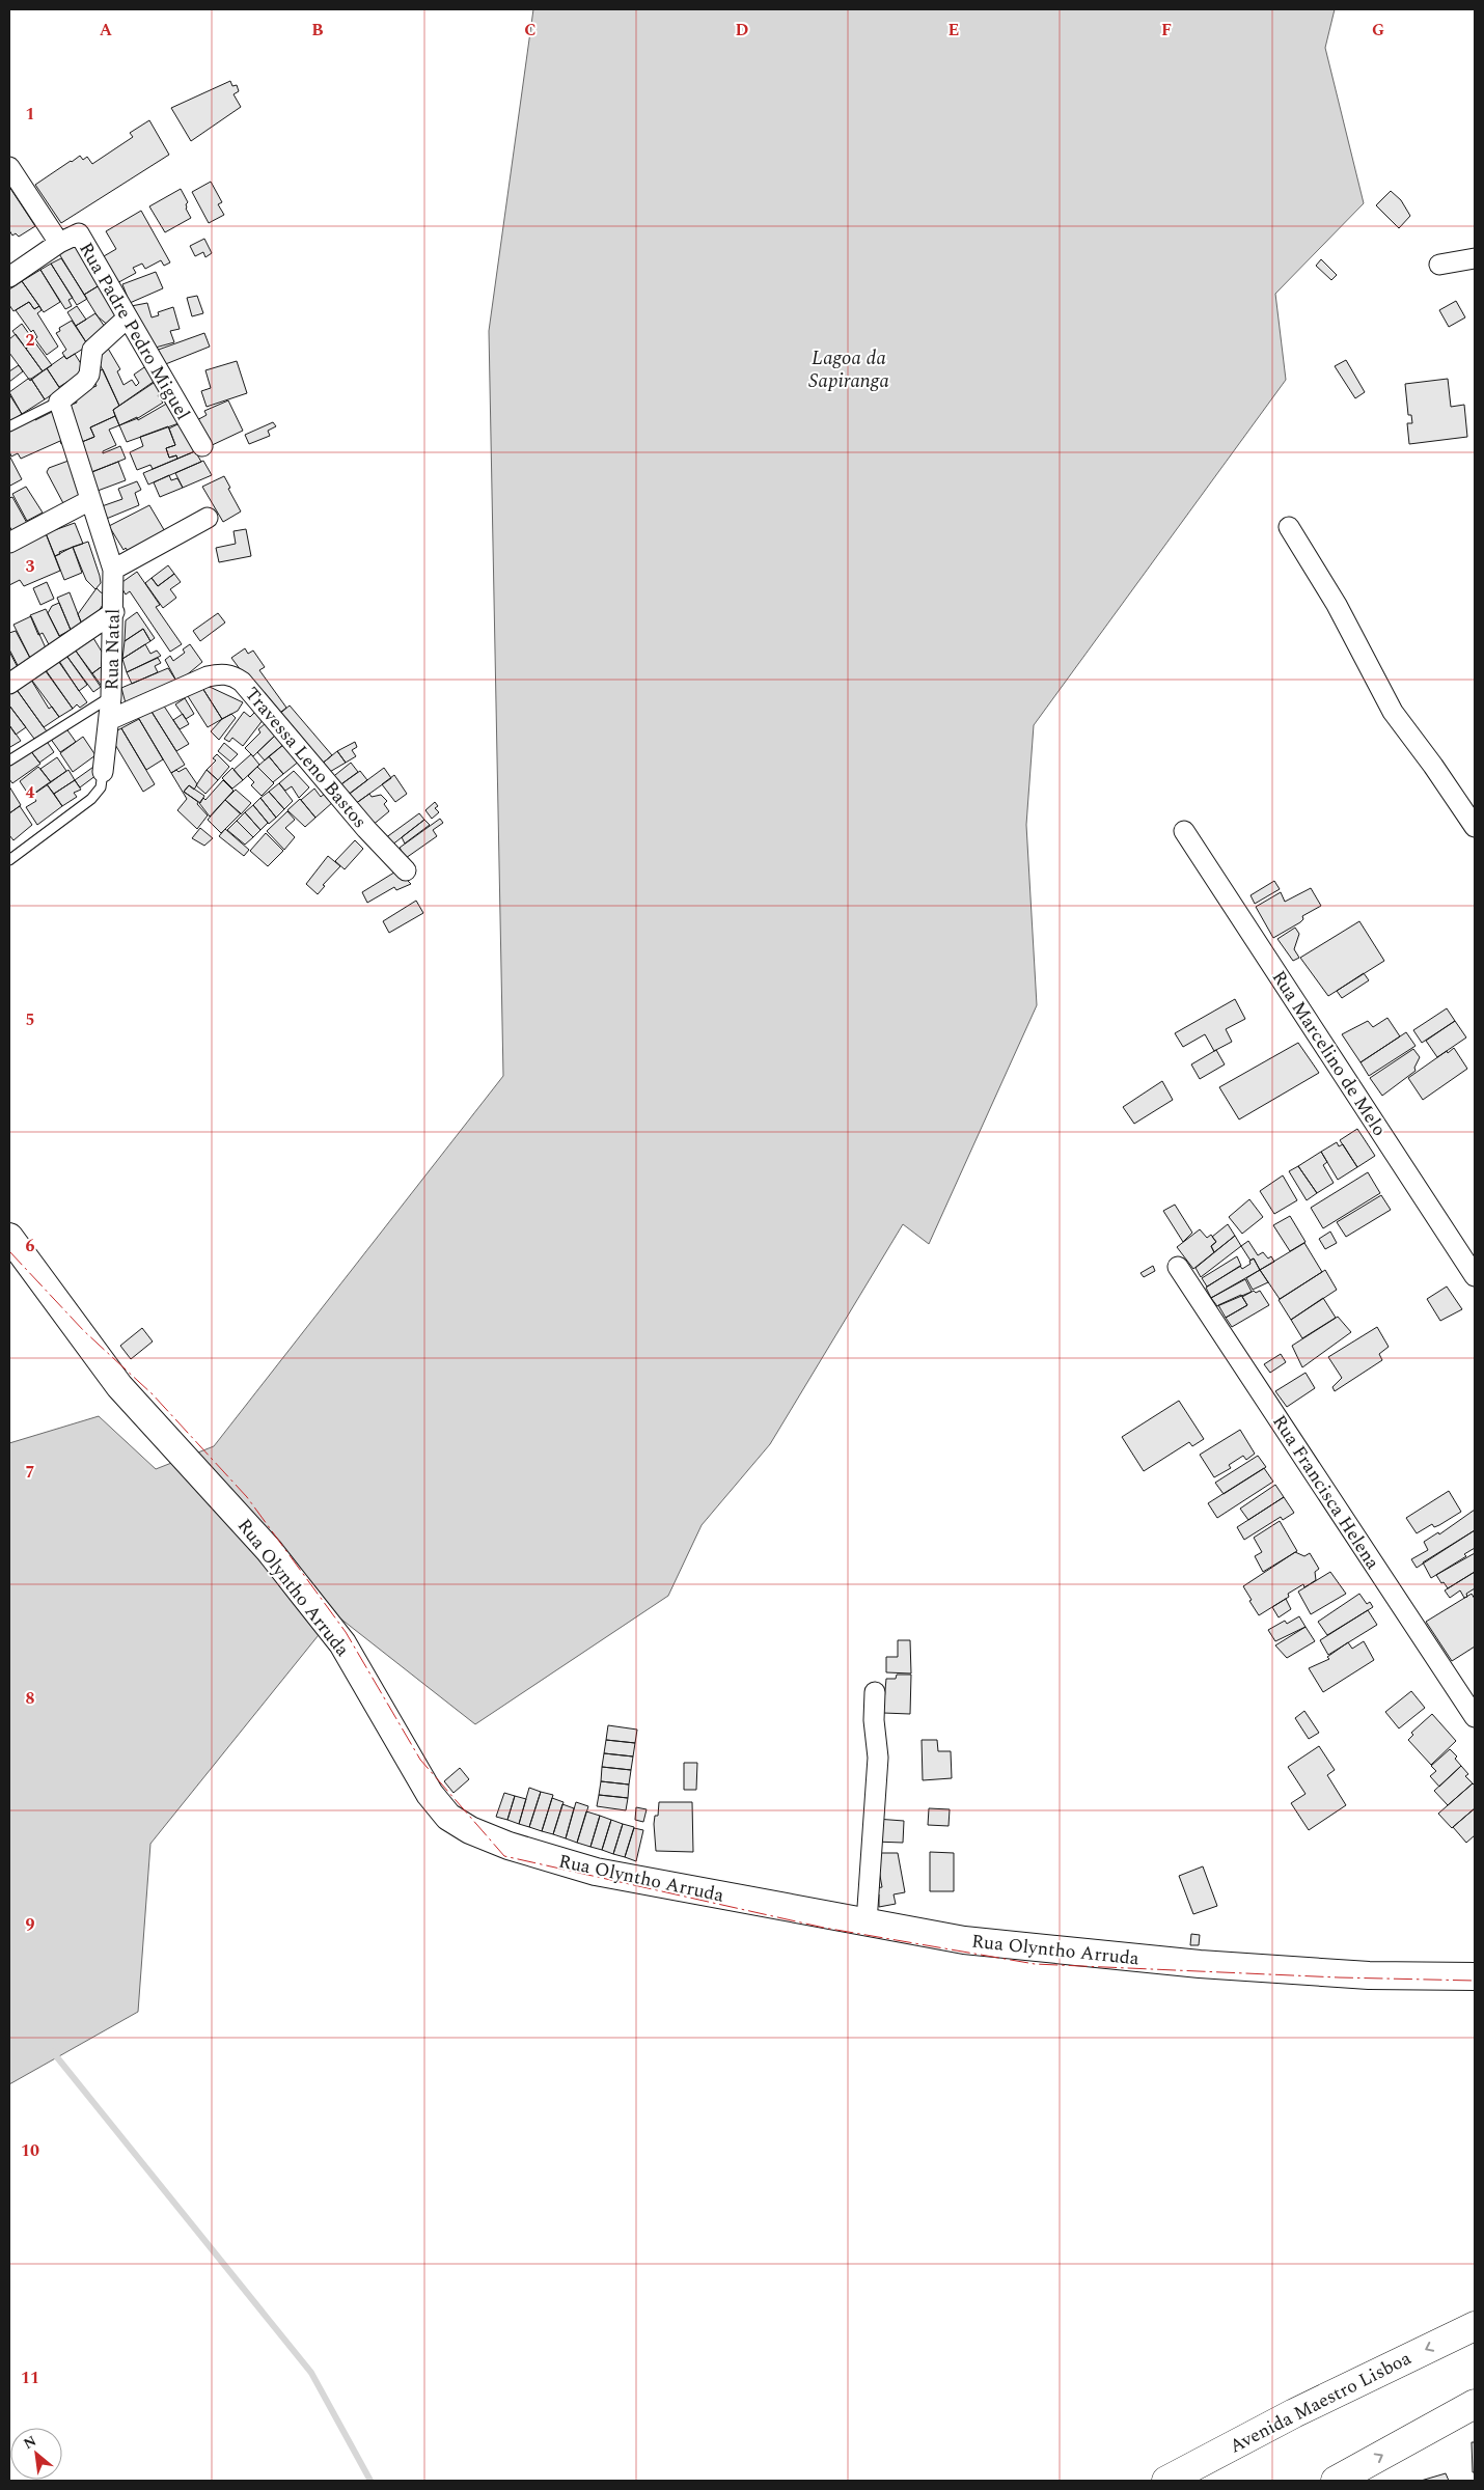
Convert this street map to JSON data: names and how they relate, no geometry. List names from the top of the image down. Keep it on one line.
{"streets":{"highway":["Avenida Maestro Lisboa"],"street":["Rua Padre Pedro Miguel","Rua Natal","Travessa Leno Bastos","Rua Marcelino de Melo","Rua Francisca Helena","Rua Olyntho Arruda"]},"crossings":[["Rua Natal","Travessa Leno Bastos"]],"water":["Lagoa da Sapiranga"],"north":"top left","grid":{"columns":["A","B","C","D","E","F","G"],"rows":["1","2","3","4","5","6","7","8","9","10","11"]}}
